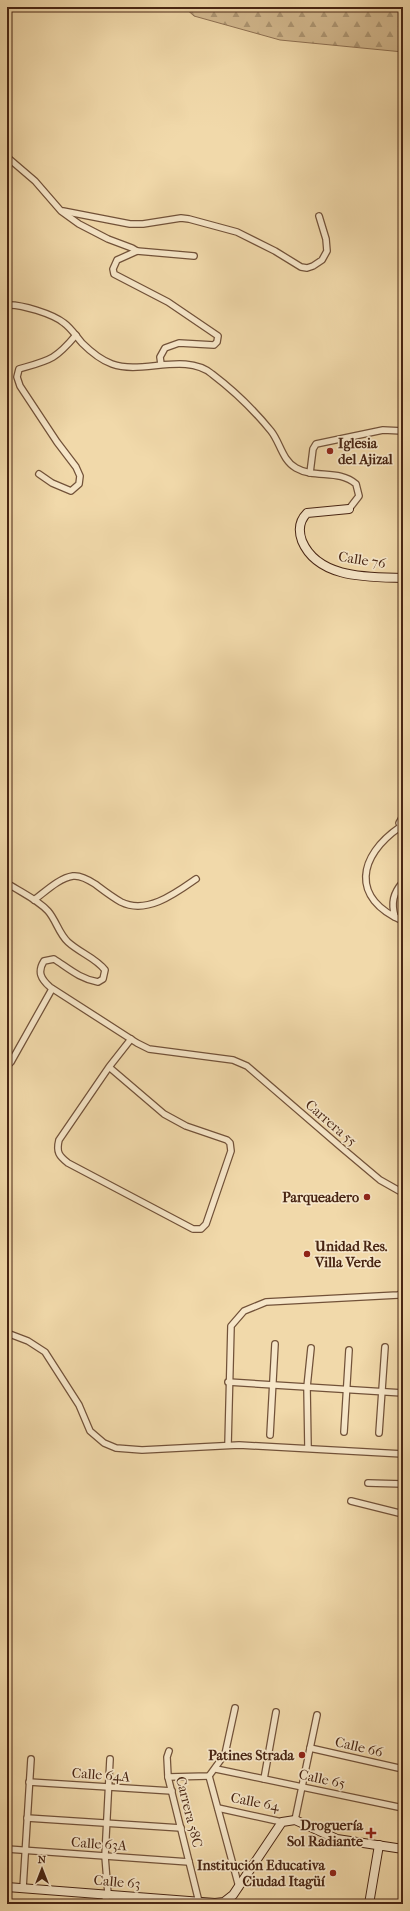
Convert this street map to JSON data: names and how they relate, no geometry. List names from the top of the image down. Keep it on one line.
{"streets":{"street":["Calle 76","Carrera 55","Calle 66","Calle 64A","Calle 65","Calle 64","Carrera 58C","Calle 63A","Calle 63"]},"crossings":[["Calle 64A","Carrera 58C"],["Carrera 58C","Calle 63A"],["Carrera 58C","Calle 63"]],"places":{"other":["Iglesia del Ajizal","Parqueadero","Unidad Res. Villa Verde","Patines Strada","Institución Educativa Ciudad Itagüí"],"health":["Droguería Sol Radiante"]},"north":"top"}
